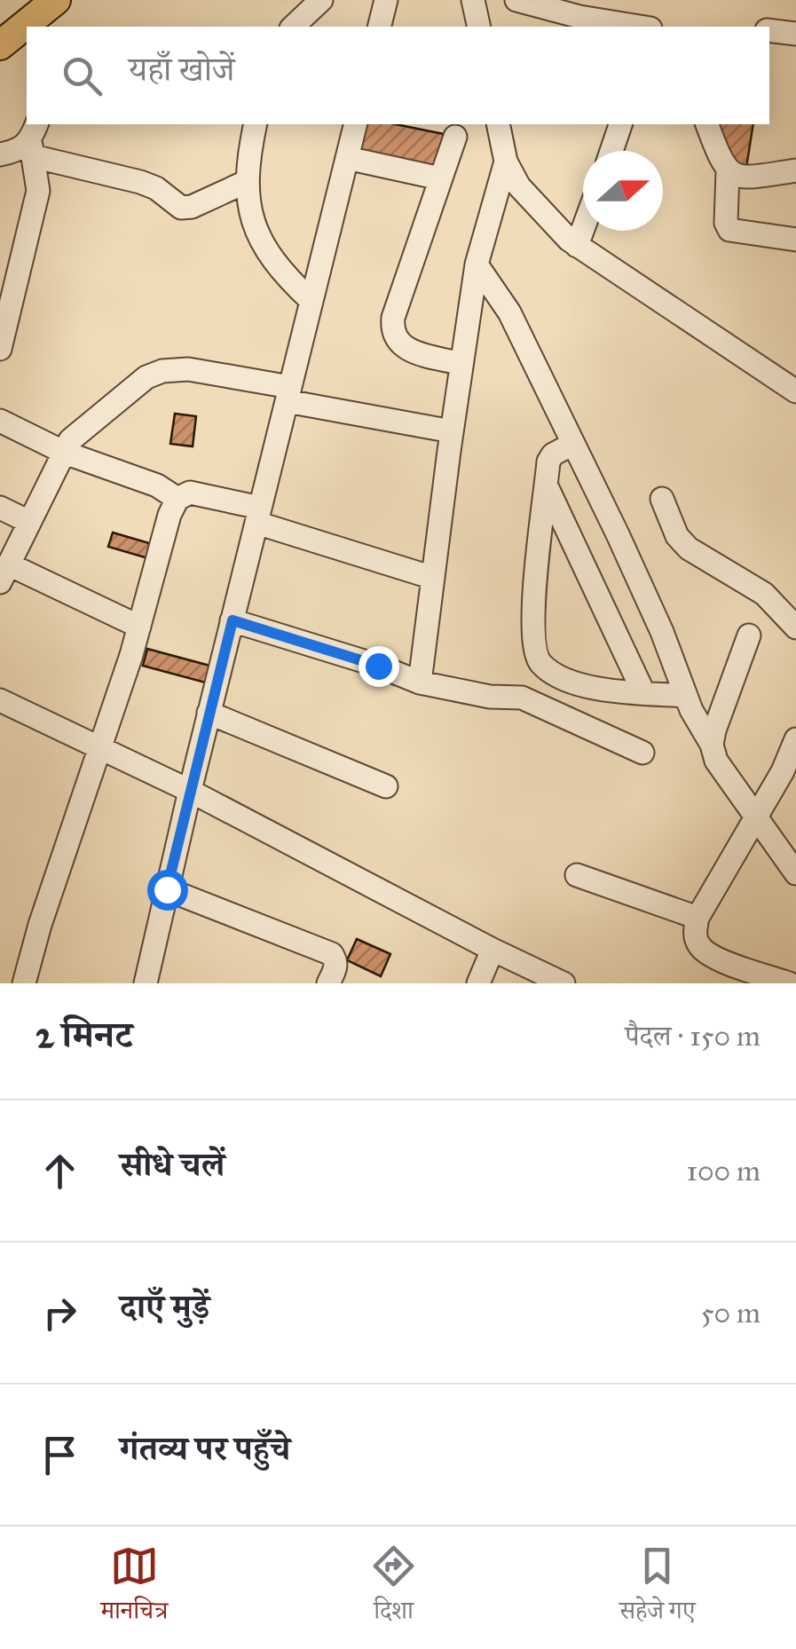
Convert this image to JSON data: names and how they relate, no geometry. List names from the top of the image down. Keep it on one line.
{"north":"right","page":{"search":"यहाँ खोजें","heading":["2 मिनट","पैदल · 150 m"],"list":[["सीधे चलें","100 m"],["दाएँ मुड़ें","50 m"],"गंतव्य पर पहुँचे"],"nav":["मानचित्र","दिशा","सहेजे गए"]}}
